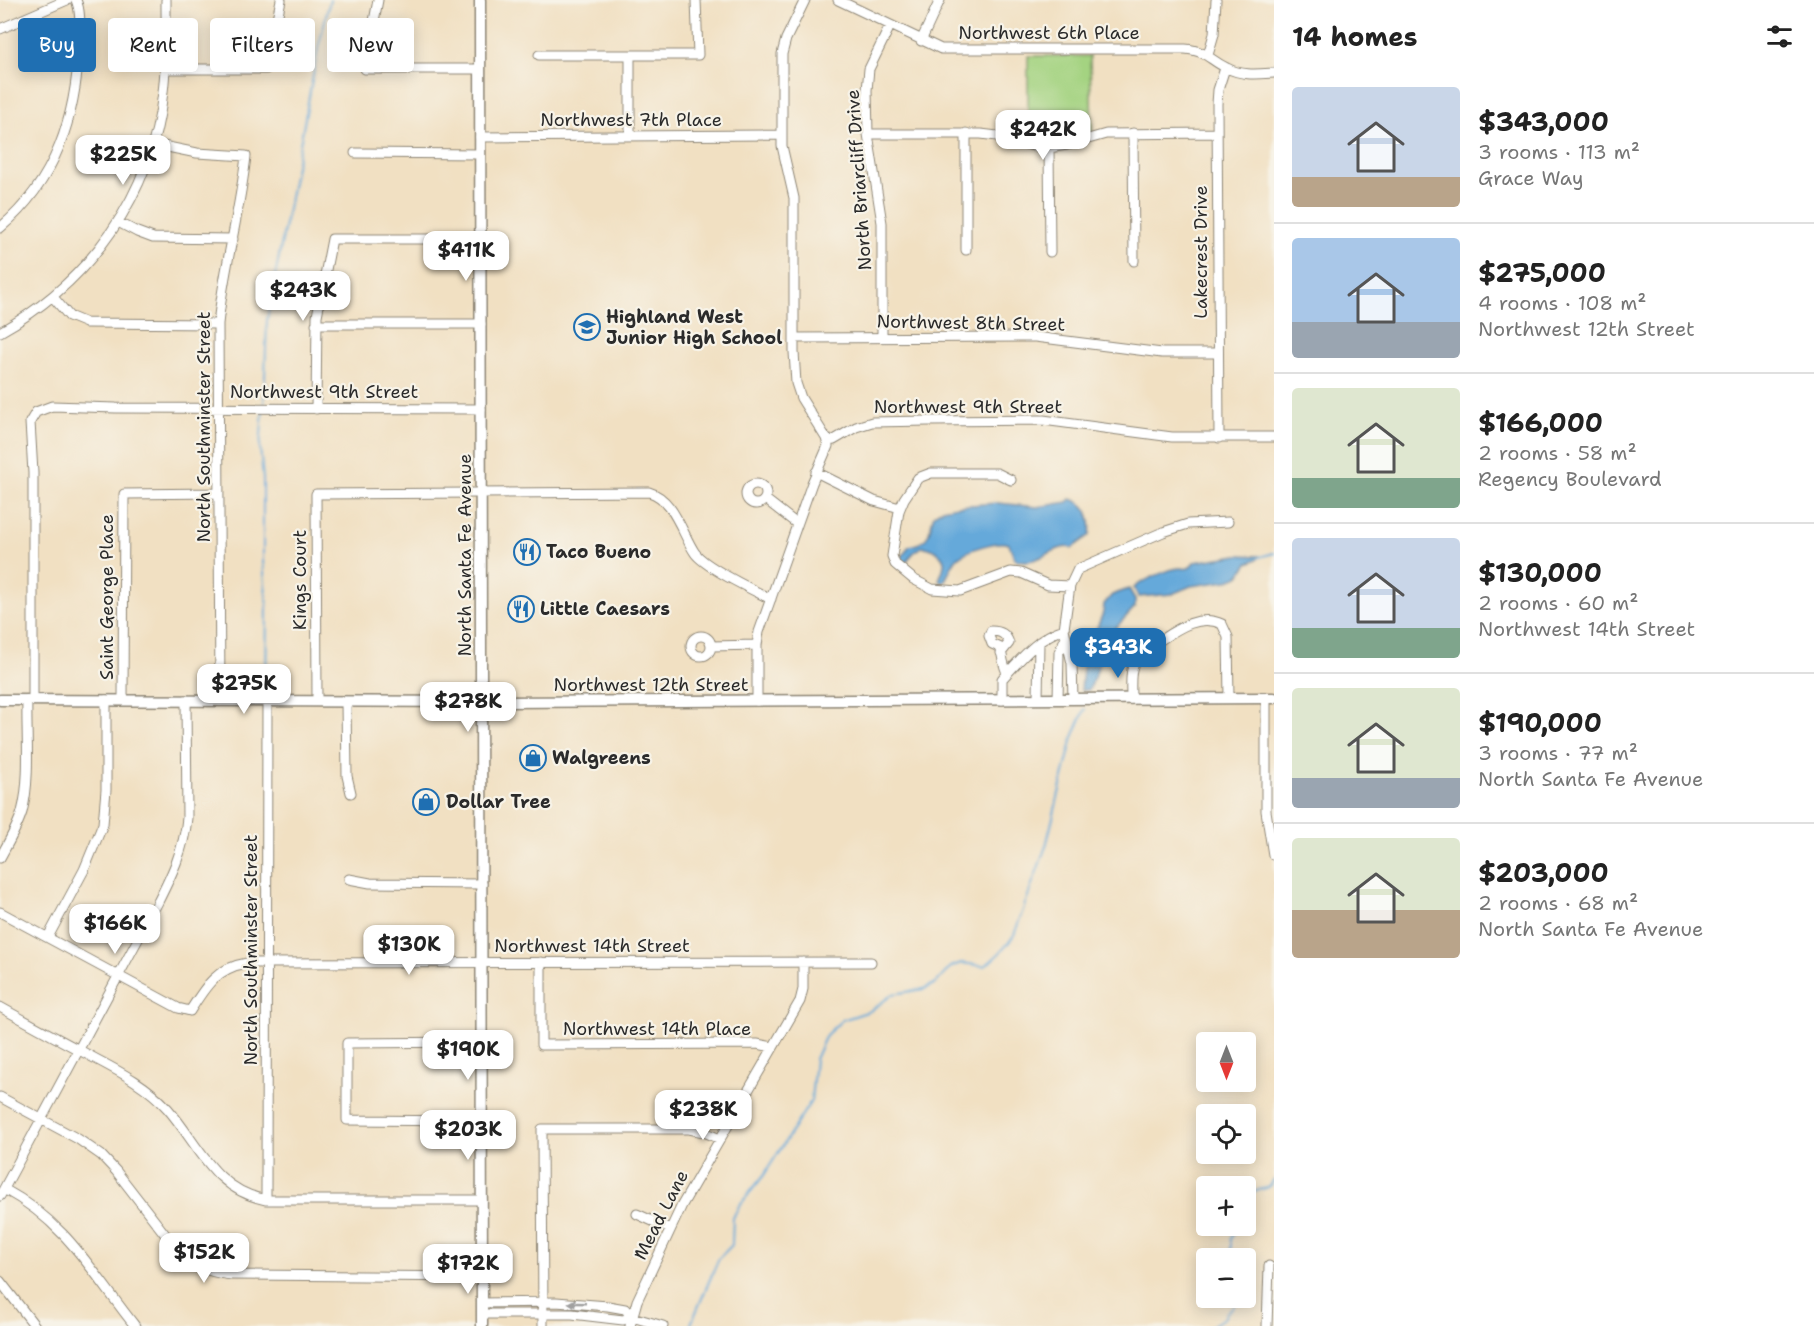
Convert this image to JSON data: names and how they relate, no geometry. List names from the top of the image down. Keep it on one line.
{"streets":{"main road":["North Santa Fe Avenue","Northwest 12th Street"],"street":["Northwest 6th Place","Northwest 7th Place","North Briarcliff Drive","Lakecrest Drive","Northwest 8th Street","Northwest 9th Street","North Southminster Street","Kings Court","Saint George Place","Northwest 14th Street","Northwest 14th Place","Mead Lane"]},"crossings":[["Northwest 6th Place","North Briarcliff Drive"],["Northwest 6th Place","Lakecrest Drive"],["Northwest 7th Place","North Santa Fe Avenue"],["North Briarcliff Drive","Northwest 8th Street"],["Lakecrest Drive","Northwest 8th Street"],["Lakecrest Drive","Northwest 9th Street"],["Northwest 9th Street","North Southminster Street"],["Northwest 9th Street","North Santa Fe Avenue"],["Northwest 9th Street","Northwest 12th Street"],["North Southminster Street","Saint George Place"],["North Southminster Street","Northwest 12th Street"],["North Southminster Street","Northwest 14th Street"],["North Santa Fe Avenue","Kings Court"],["North Santa Fe Avenue","Northwest 12th Street"],["North Santa Fe Avenue","Northwest 14th Street"],["Kings Court","Northwest 12th Street"],["Saint George Place","Northwest 12th Street"],["Saint George Place","Northwest 14th Street"],["Northwest 14th Street","Northwest 14th Place"],["Northwest 14th Street","Mead Lane"],["Northwest 14th Place","Mead Lane"]],"places":{"school or university":["Highland West Junior High School"],"restaurant":["Taco Bueno","Little Caesars"],"shop":["Walgreens","Dollar Tree"]},"north":"bottom","page":{"heading":"14 homes","chip":["Buy","Rent","Filters","New"],"list":[{"name":"$343,000","note":"3 rooms · 113 m² · Grace Way"},{"name":"$275,000","note":"4 rooms · 108 m² · Northwest 12th Street"},{"name":"$166,000","note":"2 rooms · 58 m² · Regency Boulevard"},{"name":"$130,000","note":"2 rooms · 60 m² · Northwest 14th Street"},{"name":"$190,000","note":"3 rooms · 77 m² · North Santa Fe Avenue"},{"name":"$203,000","note":"2 rooms · 68 m² · North Santa Fe Avenue"}],"price":["$242K","$225K","$411K","$243K","$343K","$275K","$278K","$166K","$130K","$190K","$238K","$203K","$152K","$172K"],"map_buttons":["+","−"]}}
